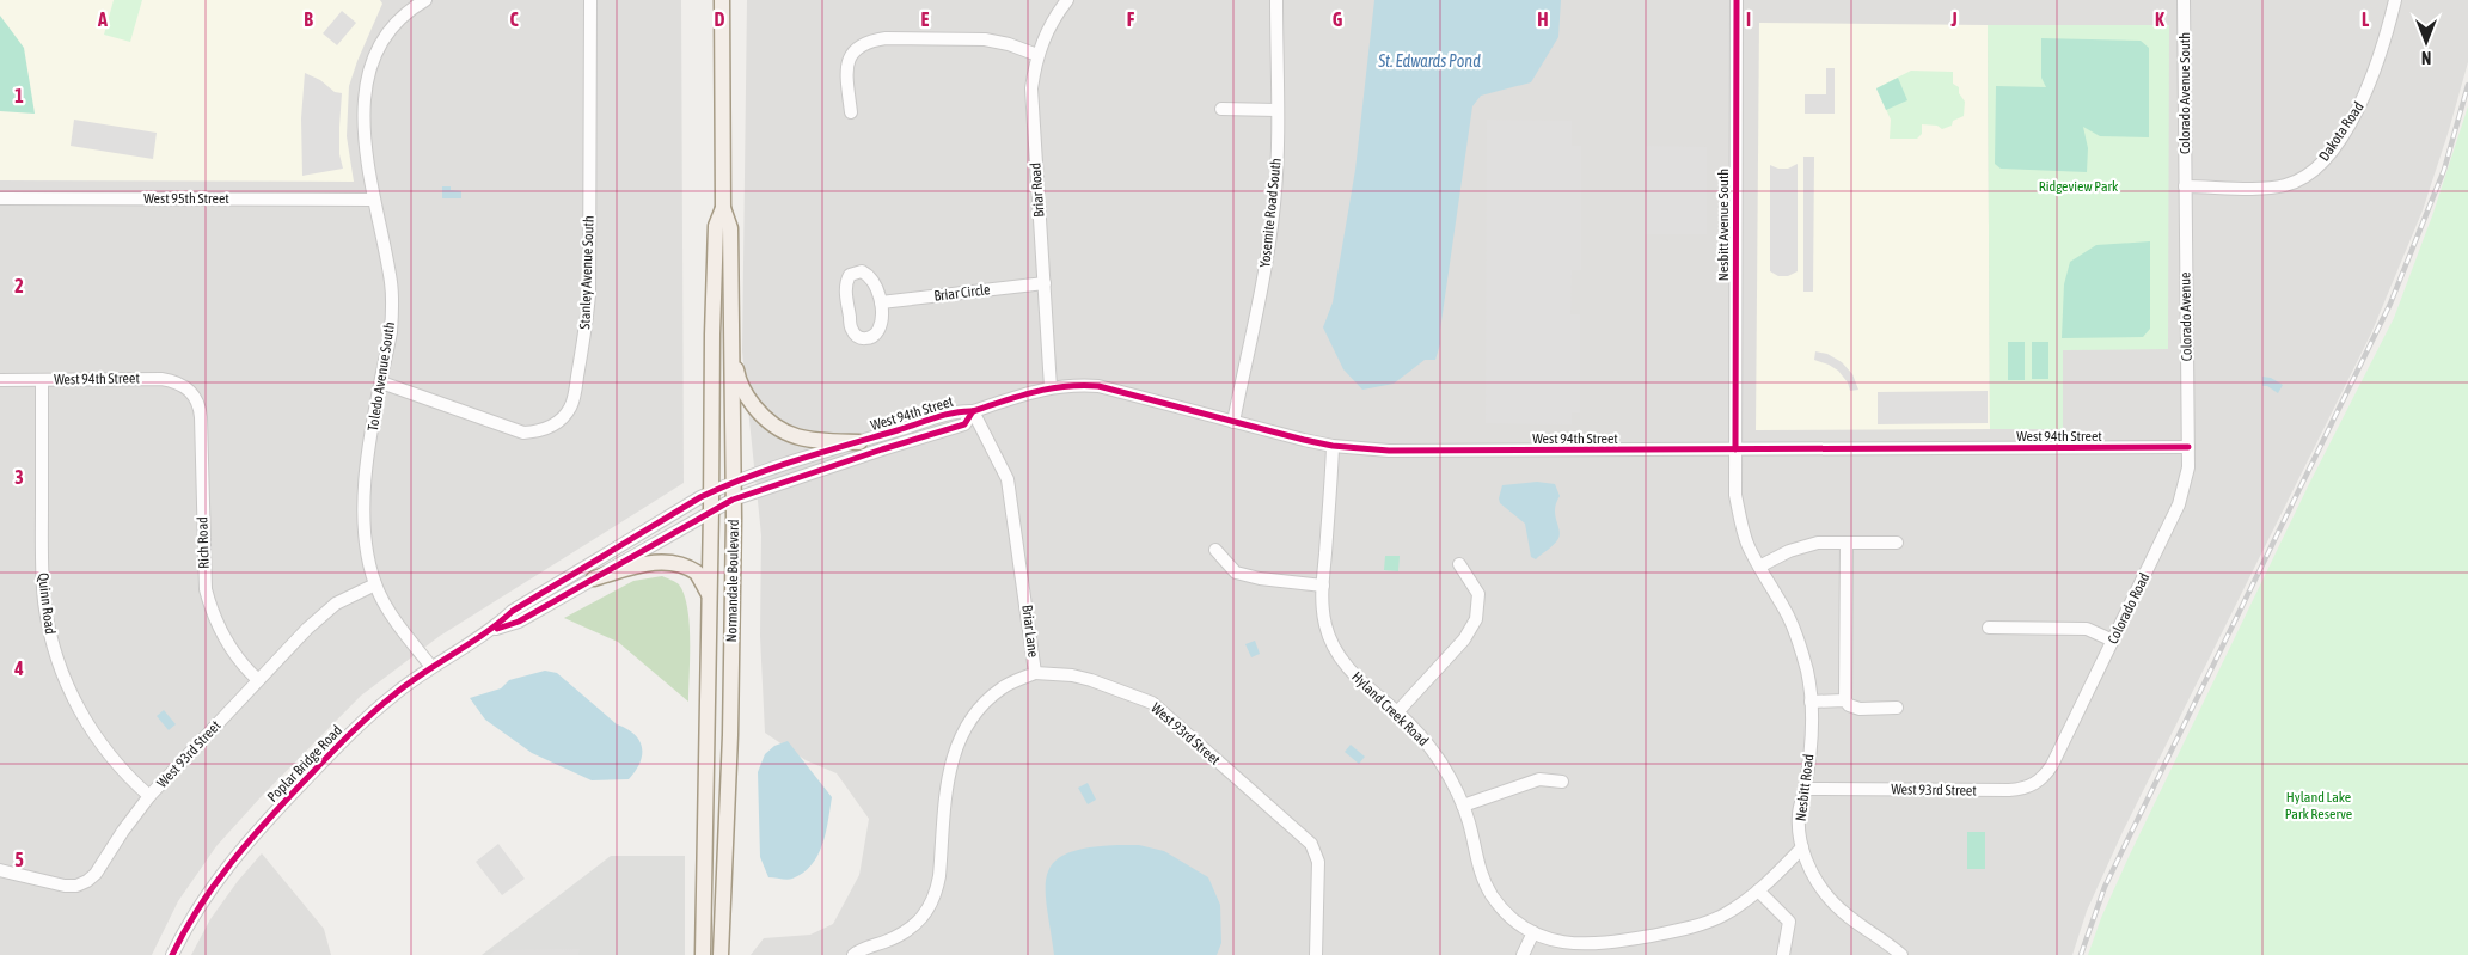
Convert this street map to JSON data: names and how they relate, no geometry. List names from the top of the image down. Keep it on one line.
{"streets":{"main road":["Normandale Boulevard"],"street":["Colorado Avenue South","Dakota Road","Briar Road","West 95th Street","Yosemite Road South","Nesbitt Avenue South","Stanley Avenue South","Briar Circle","Colorado Avenue","Toledo Avenue South","West 94th Street","Rich Road","Quinn Road","Colorado Road","Briar Lane","Hyland Creek Road","West 93rd Street","Poplar Bridge Road","Nesbitt Road"]},"crossings":[["Colorado Avenue South","Dakota Road"],["Colorado Avenue South","Colorado Avenue"],["Dakota Road","Colorado Avenue"],["Briar Road","Briar Circle"],["Briar Road","West 94th Street"],["West 95th Street","Toledo Avenue South"],["Yosemite Road South","West 94th Street"],["Nesbitt Avenue South","West 94th Street"],["Nesbitt Avenue South","Nesbitt Road"],["Stanley Avenue South","Toledo Avenue South"],["Colorado Avenue","West 94th Street"],["Colorado Avenue","Colorado Road"],["Toledo Avenue South","West 93rd Street"],["Toledo Avenue South","Poplar Bridge Road"],["West 94th Street","Rich Road"],["West 94th Street","Quinn Road"],["West 94th Street","Colorado Road"],["West 94th Street","Briar Lane"],["West 94th Street","Hyland Creek Road"],["West 94th Street","Poplar Bridge Road"],["West 94th Street","Nesbitt Road"],["Rich Road","West 93rd Street"],["Normandale Boulevard","Poplar Bridge Road"],["Quinn Road","West 93rd Street"],["Colorado Road","West 93rd Street"],["Briar Lane","West 93rd Street"],["Hyland Creek Road","Nesbitt Road"],["West 93rd Street","Nesbitt Road"]],"water":["St. Edwards Pond"],"parks":["Ridgeview Park","Hyland Lake Park Reserve"],"north":"bottom","grid":{"columns":["A","B","C","D","E","F","G","H","I","J","K","L"],"rows":["1","2","3","4","5"]}}
